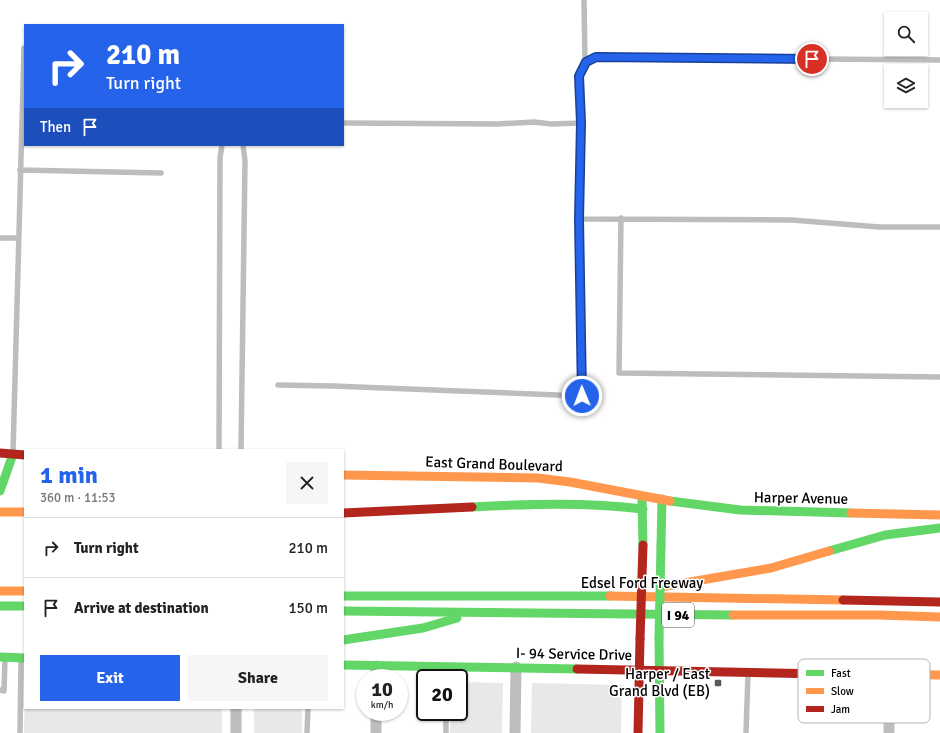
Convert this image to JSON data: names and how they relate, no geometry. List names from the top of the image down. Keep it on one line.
{"streets":{"main road":["East Grand Boulevard","Harper Avenue","Edsel Ford Freeway","I 94","I- 94 Service Drive"]},"crossings":[["East Grand Boulevard","Harper Avenue"]],"places":{"transit":["Harper / East Grand Blvd (EB)"]},"legend":["Fast","Slow","Jam"],"page":{"turn":["210 m","Turn right"],"then":"Then","heading":["1 min","360 m · 11:53"],"list":[{"name":"Turn right","value":"210 m"},{"name":"Arrive at destination","value":"150 m"}],"buttons":["Exit","Share"],"speed":"10 km/h","limit":"20"}}
